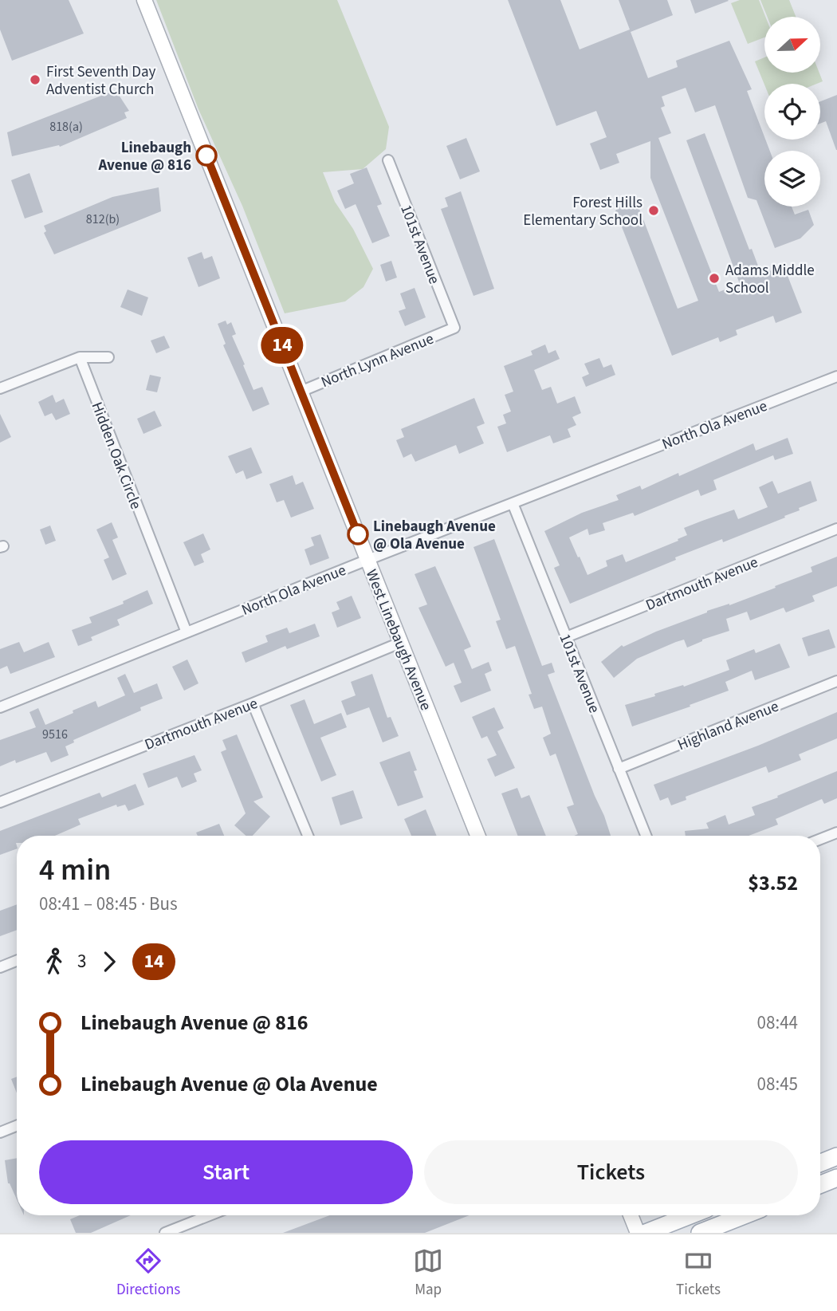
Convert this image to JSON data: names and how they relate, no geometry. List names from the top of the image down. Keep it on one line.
{"streets":{"street":["101st Avenue","North Lynn Avenue","North Ola Avenue","Hidden Oak Circle","Dartmouth Avenue","West Linebaugh Avenue","Highland Avenue"]},"crossings":[["101st Avenue","North Lynn Avenue"],["101st Avenue","North Ola Avenue"],["101st Avenue","Dartmouth Avenue"],["101st Avenue","Highland Avenue"],["North Lynn Avenue","West Linebaugh Avenue"],["North Ola Avenue","Hidden Oak Circle"],["North Ola Avenue","West Linebaugh Avenue"],["Dartmouth Avenue","West Linebaugh Avenue"]],"places":["First Seventh Day Adventist Church","Linebaugh Avenue @ 816","Forest Hills Elementary School","Adams Middle School","Linebaugh Avenue @ Ola Avenue"],"lines":["bus line 14"],"house_numbers":["818(a)","812(b)","9516"],"north":"right","page":{"on_map":"14","heading":["4 min","08:41 – 08:45 · Bus","$3.52"],"legs":["3","14"],"list":[{"name":"Linebaugh Avenue @ 816","value":"08:44"},{"name":"Linebaugh Avenue @ Ola Avenue","value":"08:45"}],"buttons":["Start","Tickets"],"tabs":["Directions","Map","Tickets"]}}
